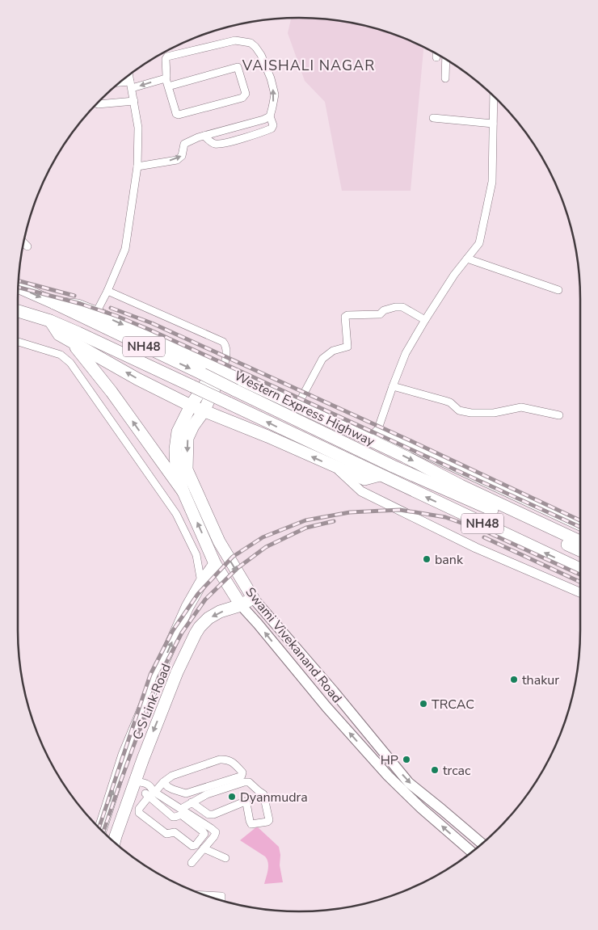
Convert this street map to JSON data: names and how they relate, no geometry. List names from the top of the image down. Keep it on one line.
{"streets":{"main road":["NH48","Western Express Highway","Swami Vivekanand Road","C S Link Road"]},"crossings":[["Swami Vivekanand Road","C S Link Road"]],"districts":["VAISHALI NAGAR"],"places":["bank","thakur","TRCAC","HP","trcac","Dyanmudra"]}
